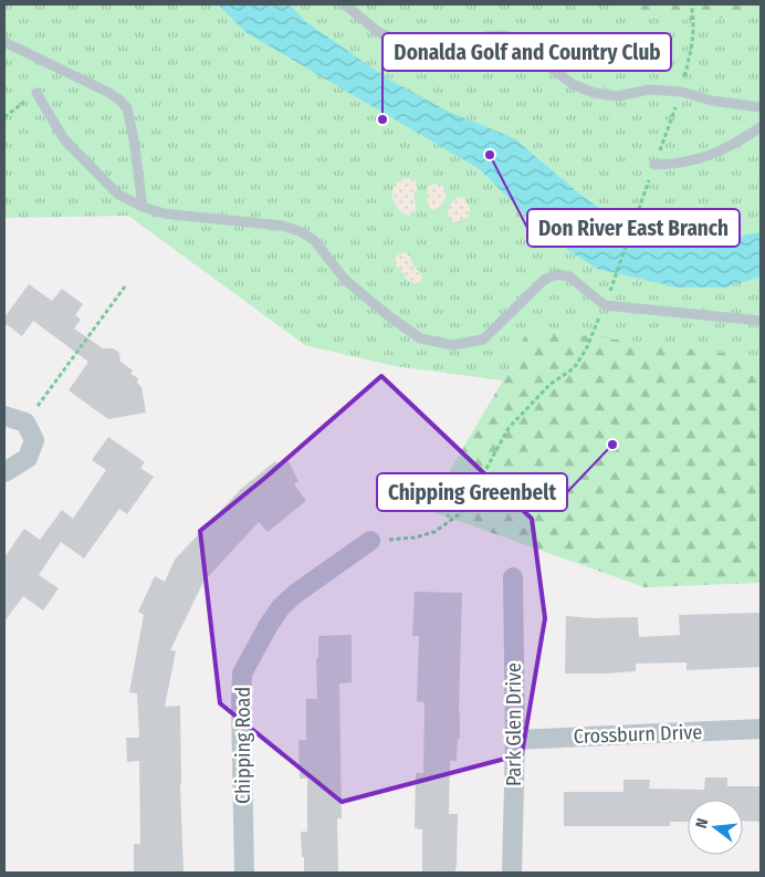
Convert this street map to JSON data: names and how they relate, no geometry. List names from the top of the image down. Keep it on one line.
{"streets":{"street":["Park Glen Drive","Crossburn Drive","Chipping Road"]},"crossings":[["Park Glen Drive","Crossburn Drive"]],"places":["Donalda Golf and Country Club","Don River East Branch","Chipping Greenbelt"],"north":"left"}
